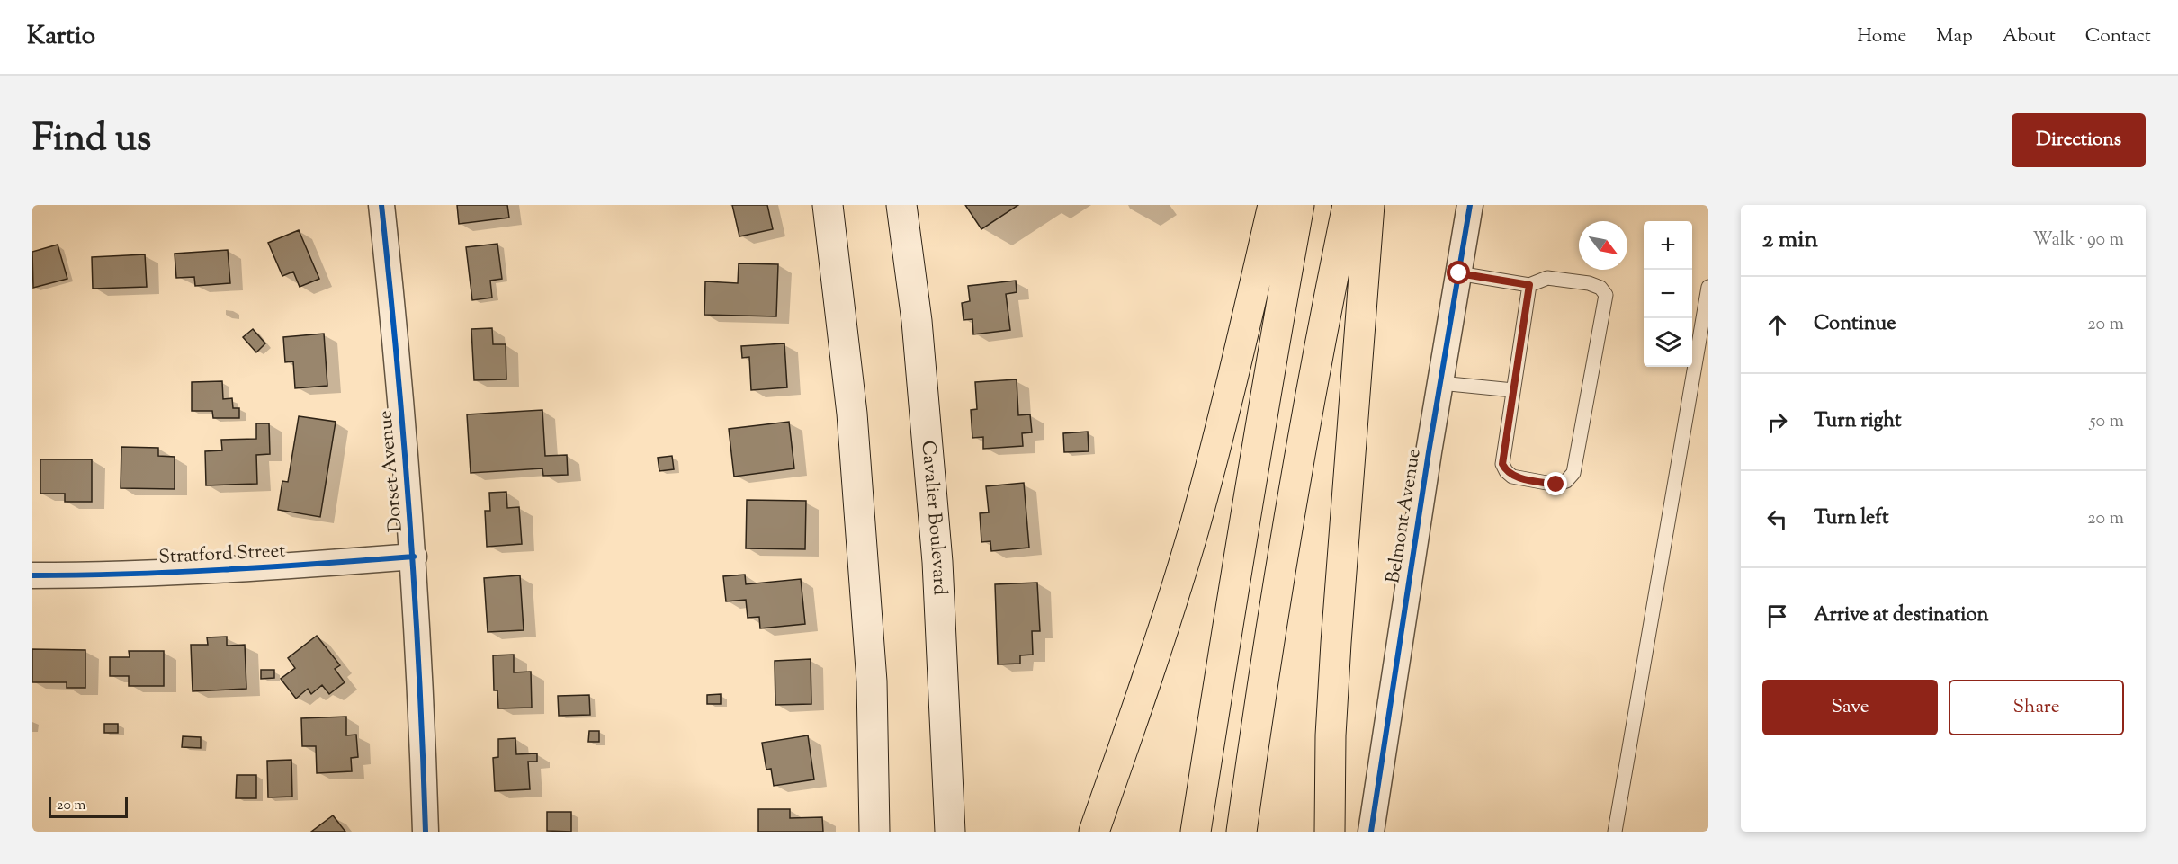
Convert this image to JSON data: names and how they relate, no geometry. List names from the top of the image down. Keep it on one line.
{"streets":{"main road":["Cavalier Boulevard"],"street":["Dorset Avenue","Belmont Avenue","Stratford Street"]},"crossings":[["Dorset Avenue","Stratford Street"]],"scale_bar":"20 m","north":"bottom right","page":{"header":"Kartio","nav":["Home","Map","About","Contact"],"title":"Find us","buttons":["Directions",["Save","Share"]],"heading":["2 min","Walk · 90 m"],"map_buttons":["+","−"],"list":[["Continue","20 m"],["Turn right","50 m"],["Turn left","20 m"],"Arrive at destination"],"scale":"20 m"}}
